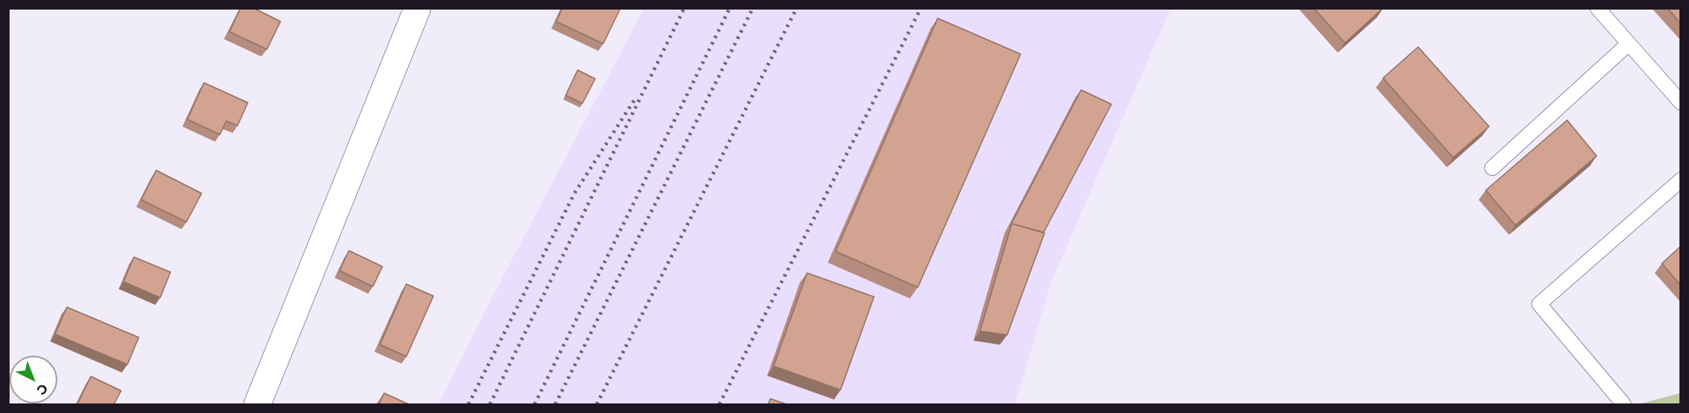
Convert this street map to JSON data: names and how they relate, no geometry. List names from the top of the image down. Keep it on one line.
{"north":"bottom right"}
